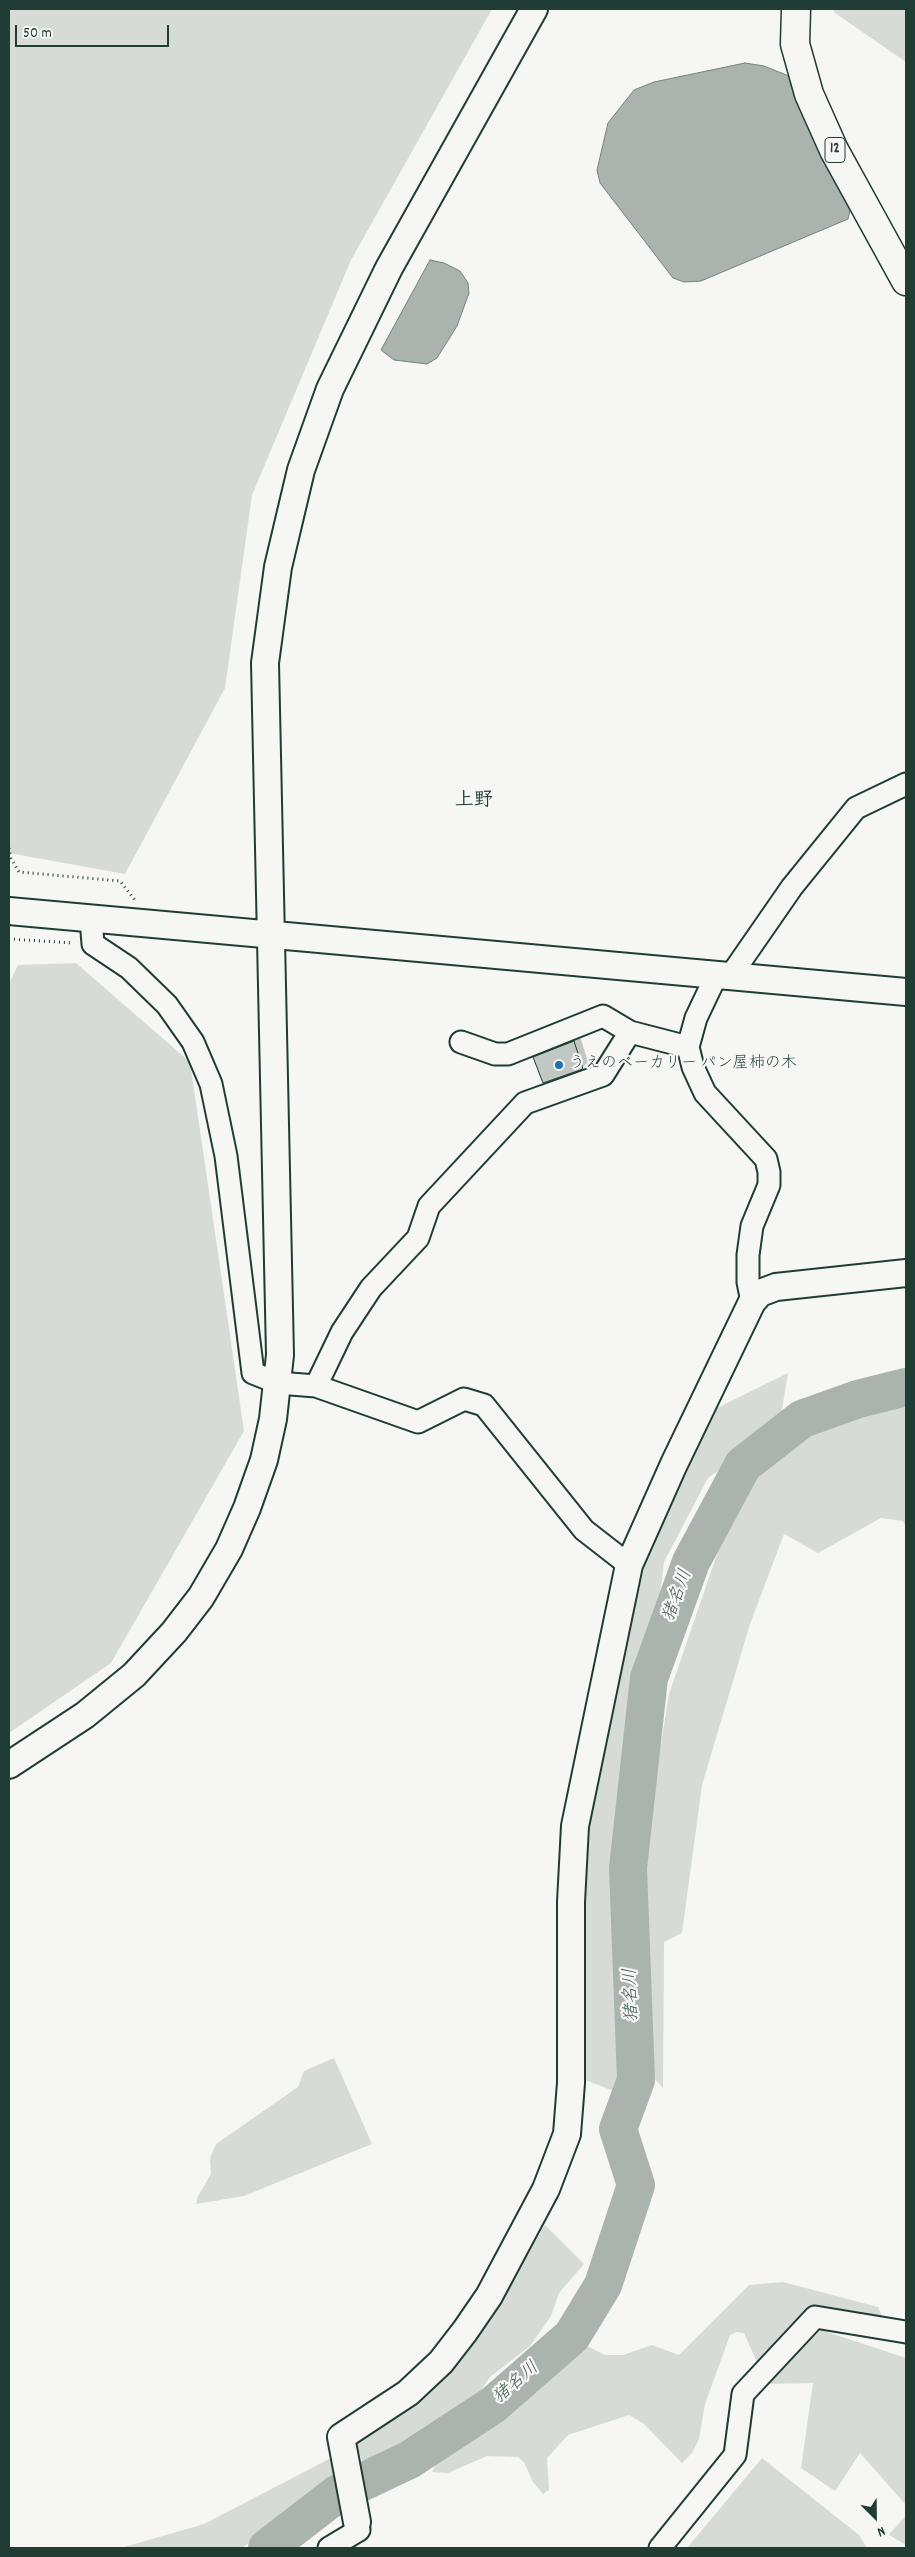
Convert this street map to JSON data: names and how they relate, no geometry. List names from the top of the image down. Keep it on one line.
{"streets":{"main road":["12"]},"districts":["上野"],"water":["猪名川"],"places":["うえのベーカリー パン屋柿の木"],"scale_bar":"50 m","north":"bottom right"}
